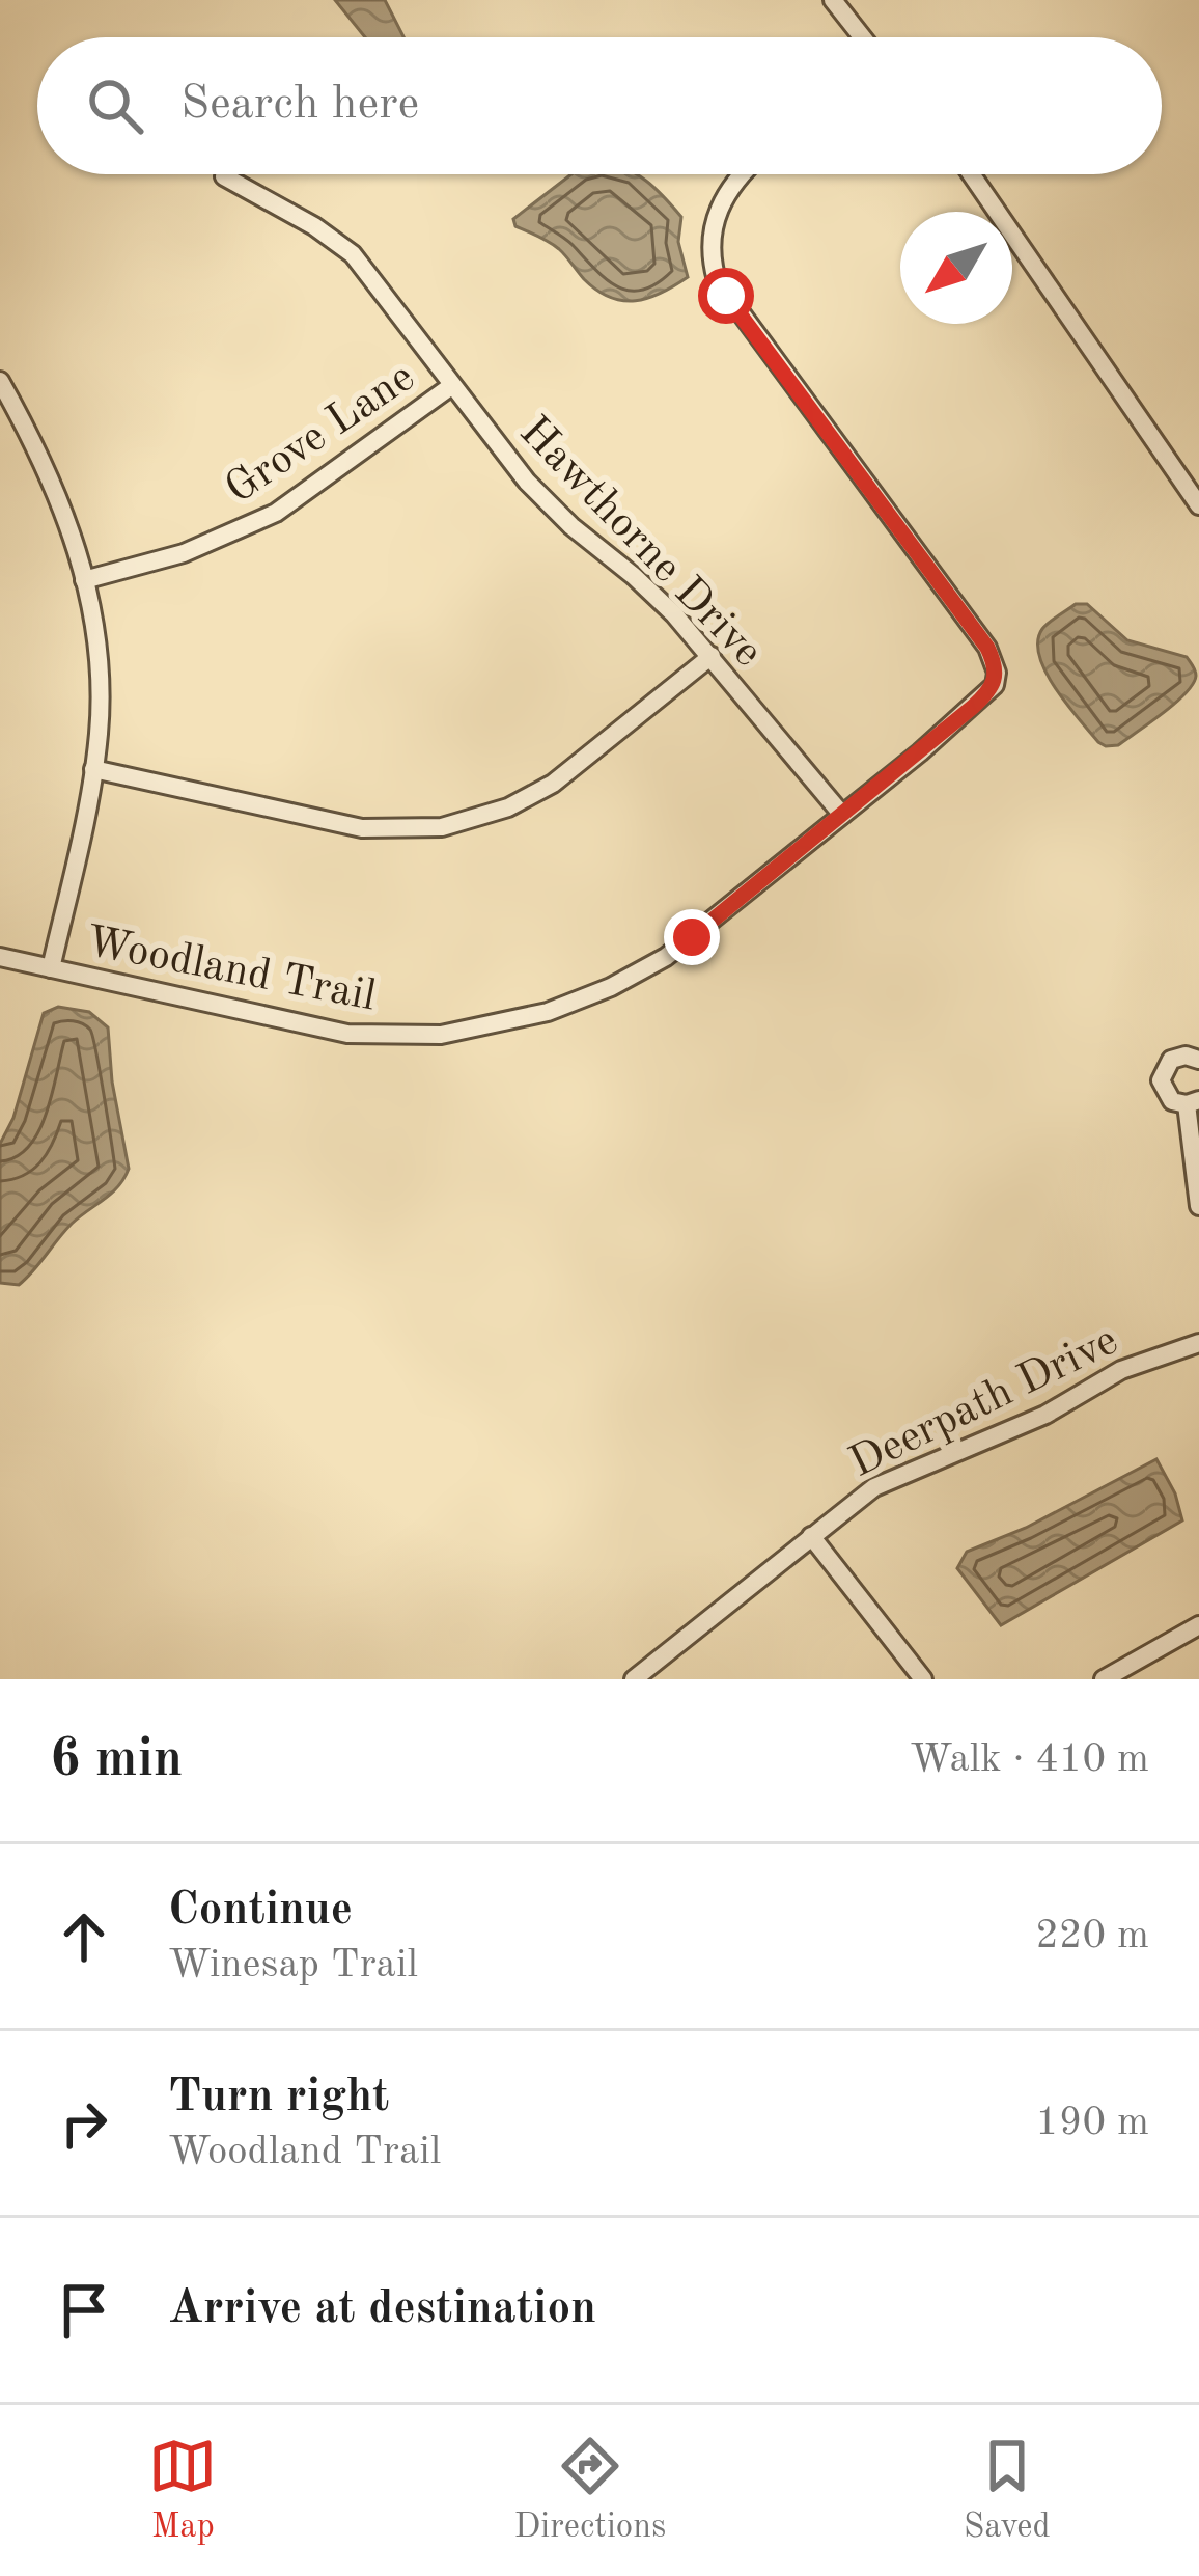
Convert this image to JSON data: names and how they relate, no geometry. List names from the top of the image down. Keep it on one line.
{"streets":{"street":["Grove Lane","Hawthorne Drive","Woodland Trail","Deerpath Drive"]},"crossings":[["Grove Lane","Hawthorne Drive"],["Hawthorne Drive","Woodland Trail"]],"north":"bottom left","page":{"search":"Search here","heading":["6 min","Walk · 410 m"],"list":[["Continue","Winesap Trail","220 m"],["Turn right","Woodland Trail","190 m"],"Arrive at destination"],"nav":["Map","Directions","Saved"]}}
